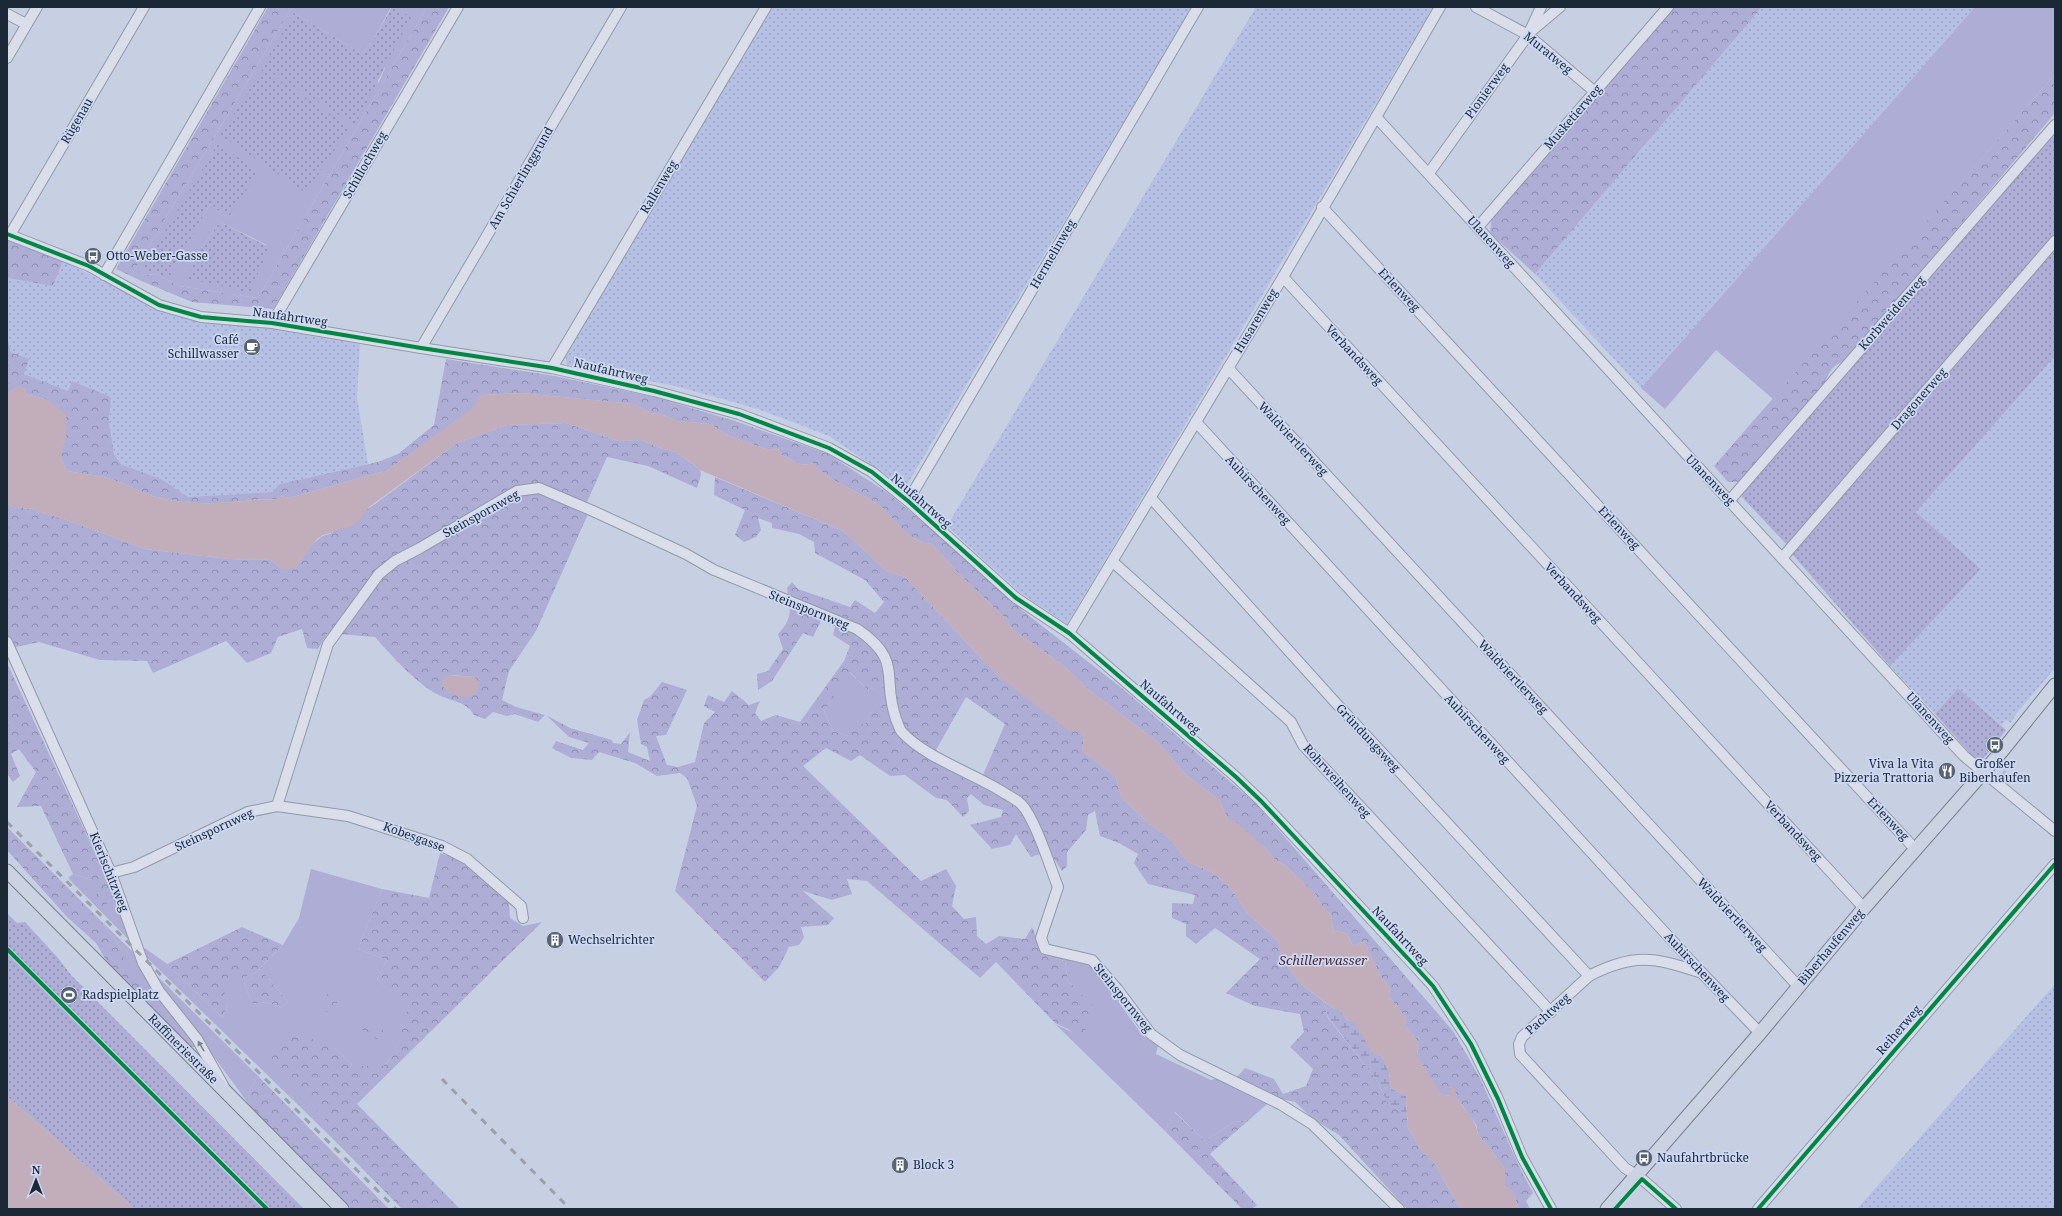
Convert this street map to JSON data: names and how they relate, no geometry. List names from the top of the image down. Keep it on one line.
{"streets":{"main road":["Biberhaufenweg","Raffineriestraße"],"street":["Muratweg","Pionierweg","Musketierweg","Rügenau","Schillochweg","Am Schierlinggrund","Rallenweg","Ulanenweg","Hermelinweg","Erlenweg","Korbweidenweg","Naufahrtweg","Husarenweg","Verbandsweg","Dragonerweg","Waldviertlerweg","Auhirschenweg","Steinspornweg","Gründungsweg","Rohrweihenweg","Kobesgasse","Kierischitzweg","Pachtweg","Reiherweg"]},"crossings":[["Muratweg","Pionierweg"],["Muratweg","Musketierweg"],["Pionierweg","Ulanenweg"],["Musketierweg","Ulanenweg"],["Rügenau","Naufahrtweg"],["Schillochweg","Naufahrtweg"],["Am Schierlinggrund","Naufahrtweg"],["Rallenweg","Naufahrtweg"],["Ulanenweg","Korbweidenweg"],["Ulanenweg","Husarenweg"],["Ulanenweg","Dragonerweg"],["Ulanenweg","Biberhaufenweg"],["Hermelinweg","Naufahrtweg"],["Erlenweg","Husarenweg"],["Erlenweg","Biberhaufenweg"],["Naufahrtweg","Husarenweg"],["Husarenweg","Verbandsweg"],["Husarenweg","Waldviertlerweg"],["Husarenweg","Auhirschenweg"],["Husarenweg","Gründungsweg"],["Husarenweg","Rohrweihenweg"],["Verbandsweg","Biberhaufenweg"],["Waldviertlerweg","Biberhaufenweg"],["Auhirschenweg","Biberhaufenweg"],["Auhirschenweg","Pachtweg"],["Steinspornweg","Kobesgasse"],["Steinspornweg","Kierischitzweg"],["Gründungsweg","Pachtweg"],["Rohrweihenweg","Pachtweg"],["Kierischitzweg","Raffineriestraße"],["Biberhaufenweg","Pachtweg"]],"one_way":["Kierischitzweg"],"water":["Schillerwasser"],"places":{"bus stop":["Otto-Weber-Gasse","Großer Biberhaufen","Naufahrtbrücke"],"cafe":["Café Schillwasser"],"restaurant":["Viva la Vita Pizzeria Trattoria"],"building":["Wechselrichter","Block 3"],"sports":["Radspielplatz"]},"north":"top"}
